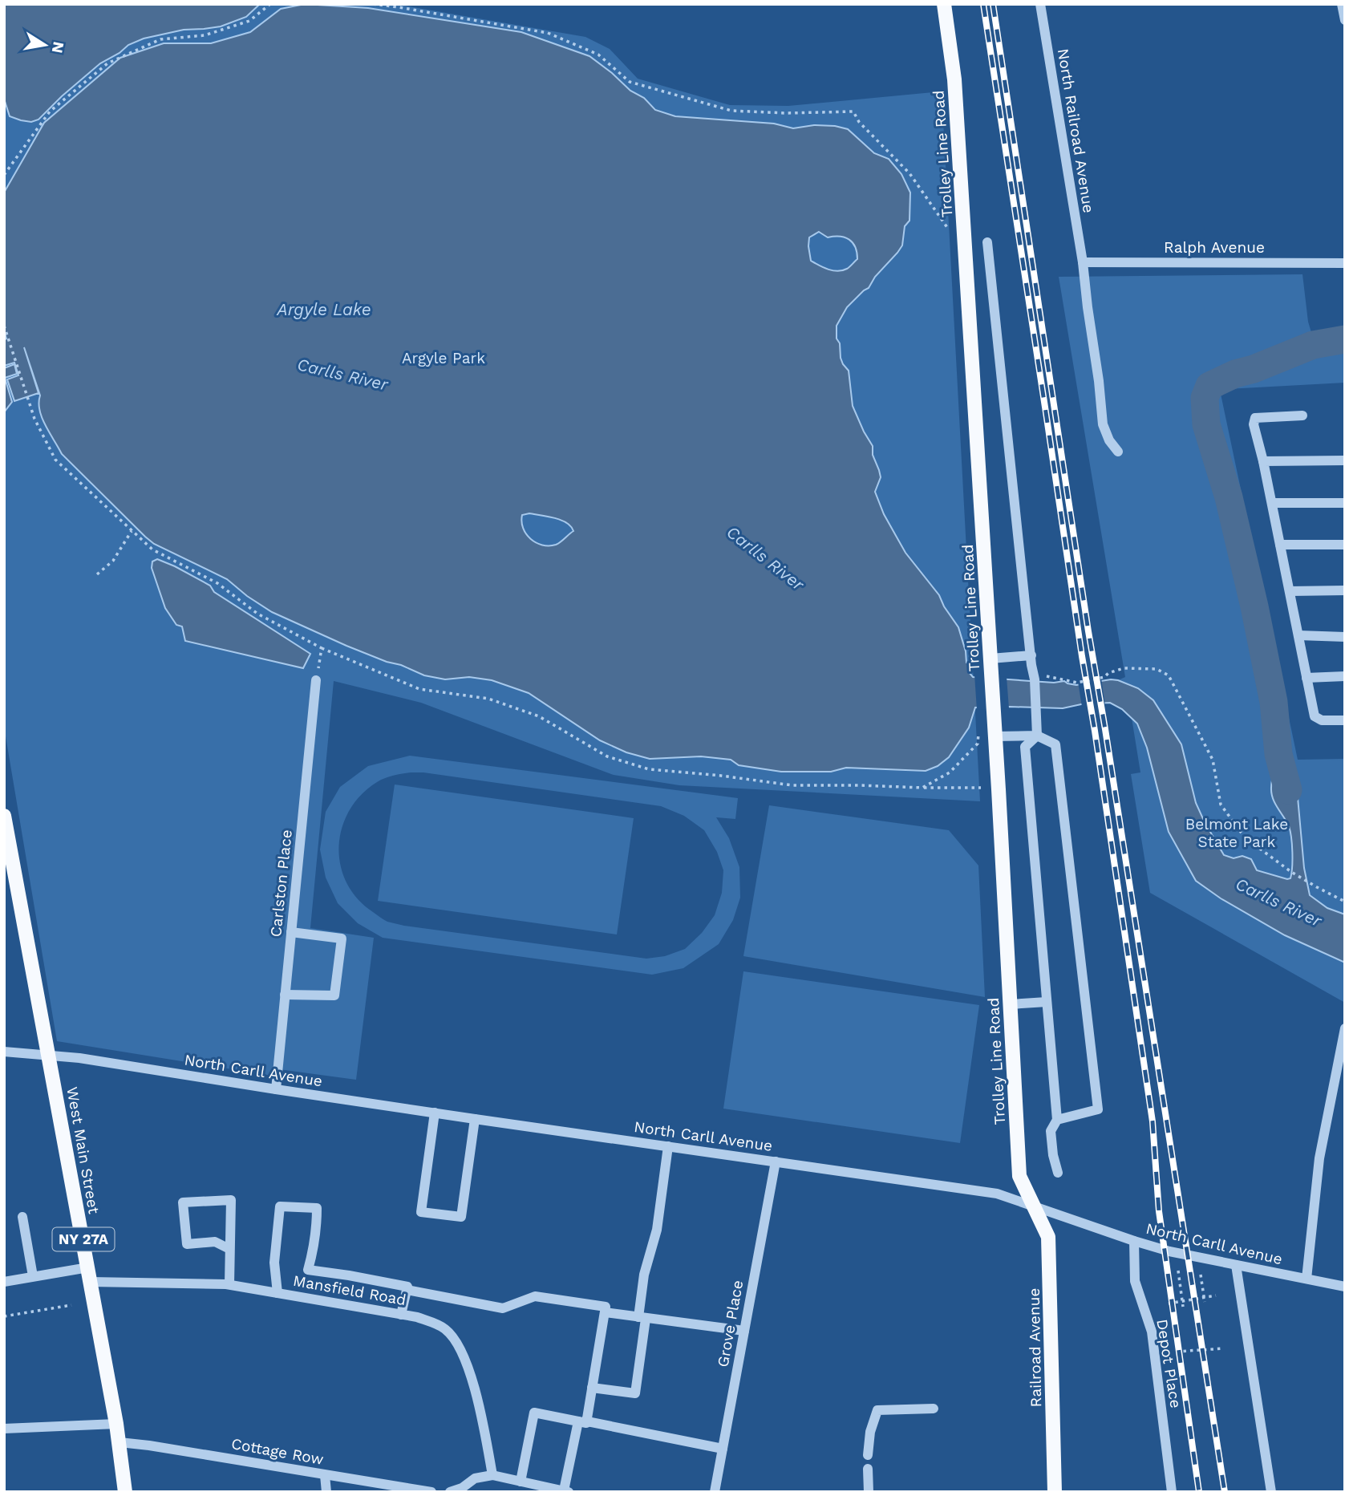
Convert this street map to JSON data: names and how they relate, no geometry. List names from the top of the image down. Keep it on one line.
{"streets":{"main road":["Trolley Line Road","West Main Street","NY 27A","Railroad Avenue"],"street":["North Railroad Avenue","Ralph Avenue","Carlston Place","North Carll Avenue","Mansfield Road","Grove Place","Depot Place","Cottage Row"]},"crossings":[["North Railroad Avenue","Ralph Avenue"],["Trolley Line Road","North Carll Avenue"],["Trolley Line Road","Railroad Avenue"],["Carlston Place","North Carll Avenue"],["North Carll Avenue","West Main Street"],["North Carll Avenue","Grove Place"],["North Carll Avenue","Railroad Avenue"],["North Carll Avenue","Depot Place"],["West Main Street","Mansfield Road"],["West Main Street","Cottage Row"]],"water":["Argyle Lake","Carlls River"],"parks":["Argyle Park","Belmont Lake State Park"],"north":"right"}
